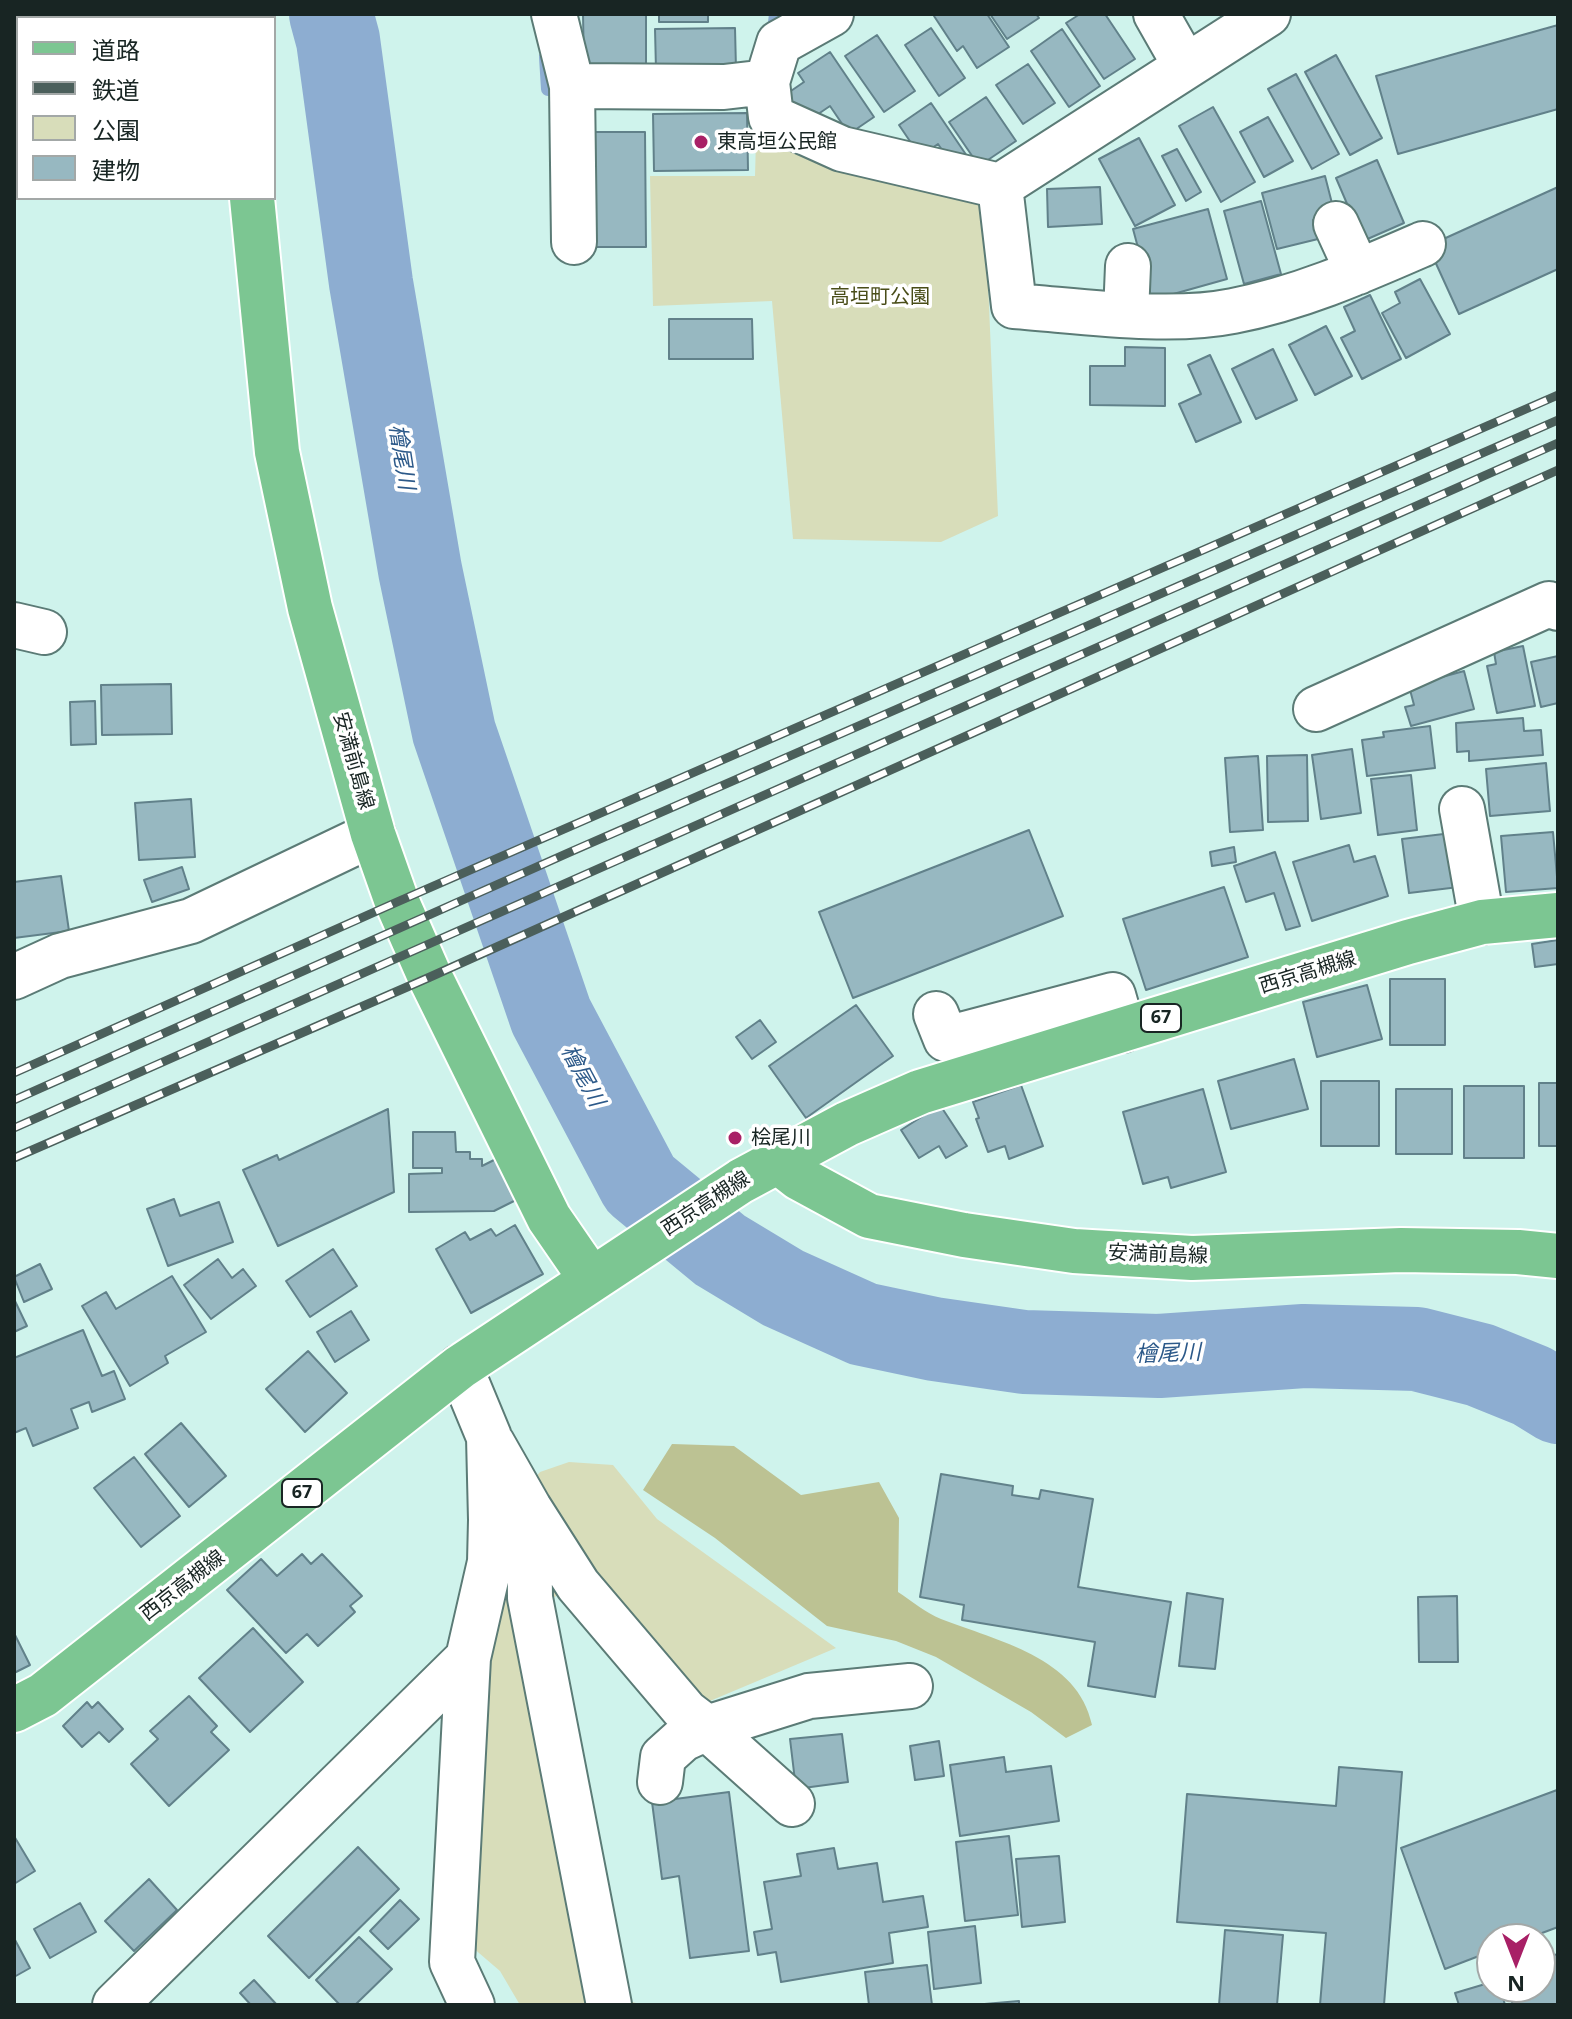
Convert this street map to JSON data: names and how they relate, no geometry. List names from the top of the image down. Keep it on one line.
{"streets":{"main road":["安満前島線","西京高槻線","67"]},"crossings":[["安満前島線","西京高槻線"]],"water":["檜尾川"],"parks":["高垣町公園"],"places":["東高垣公民館","桧尾川"],"legend":["道路","鉄道","公園","建物"],"north":"bottom"}
